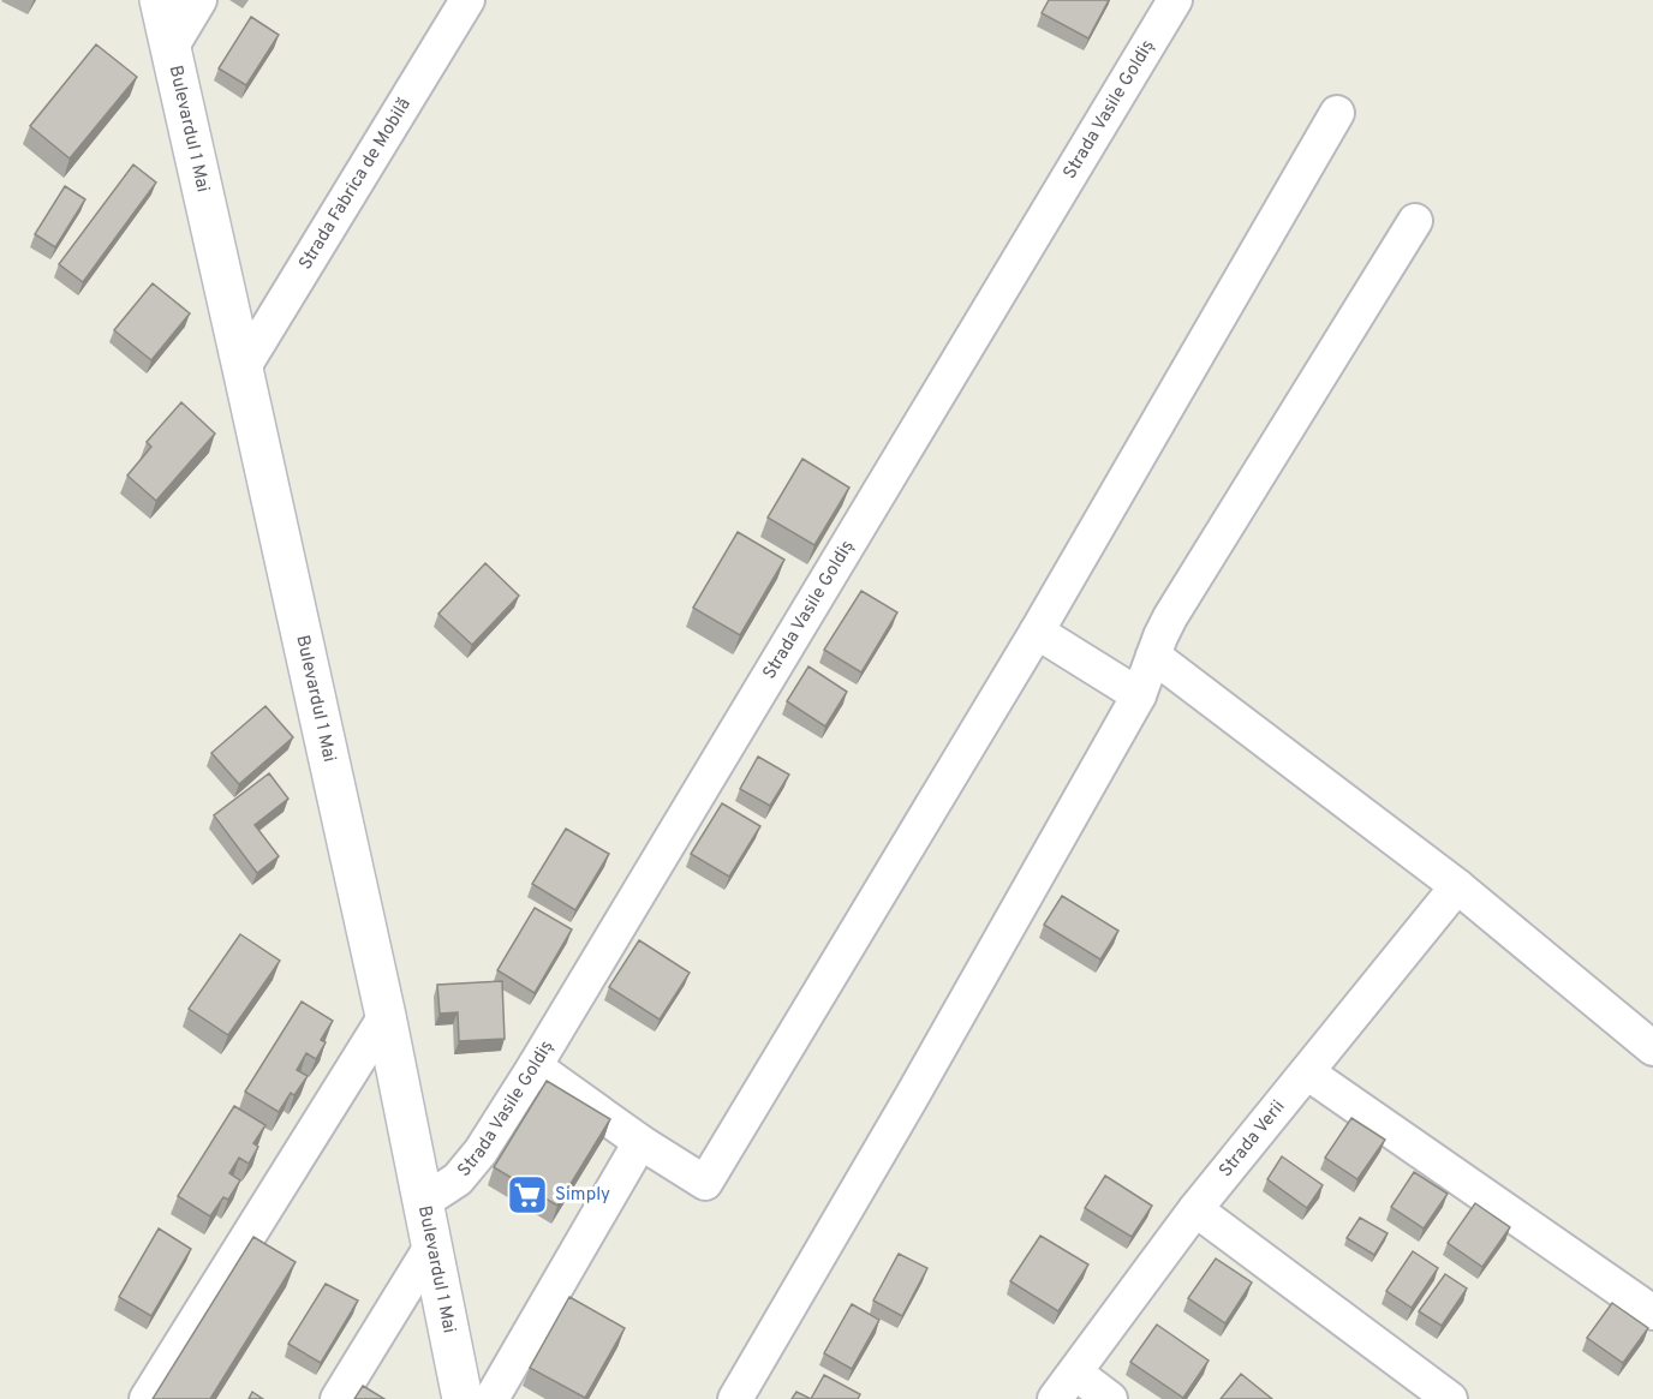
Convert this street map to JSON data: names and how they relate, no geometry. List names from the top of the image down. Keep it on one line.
{"streets":{"main road":["Bulevardul 1 Mai"],"street":["Strada Vasile Goldiș","Strada Fabrica de Mobilă","Strada Verii"]},"crossings":[["Strada Vasile Goldiș","Bulevardul 1 Mai"],["Bulevardul 1 Mai","Strada Fabrica de Mobilă"]],"places":{"supermarket":["Simply"]}}
